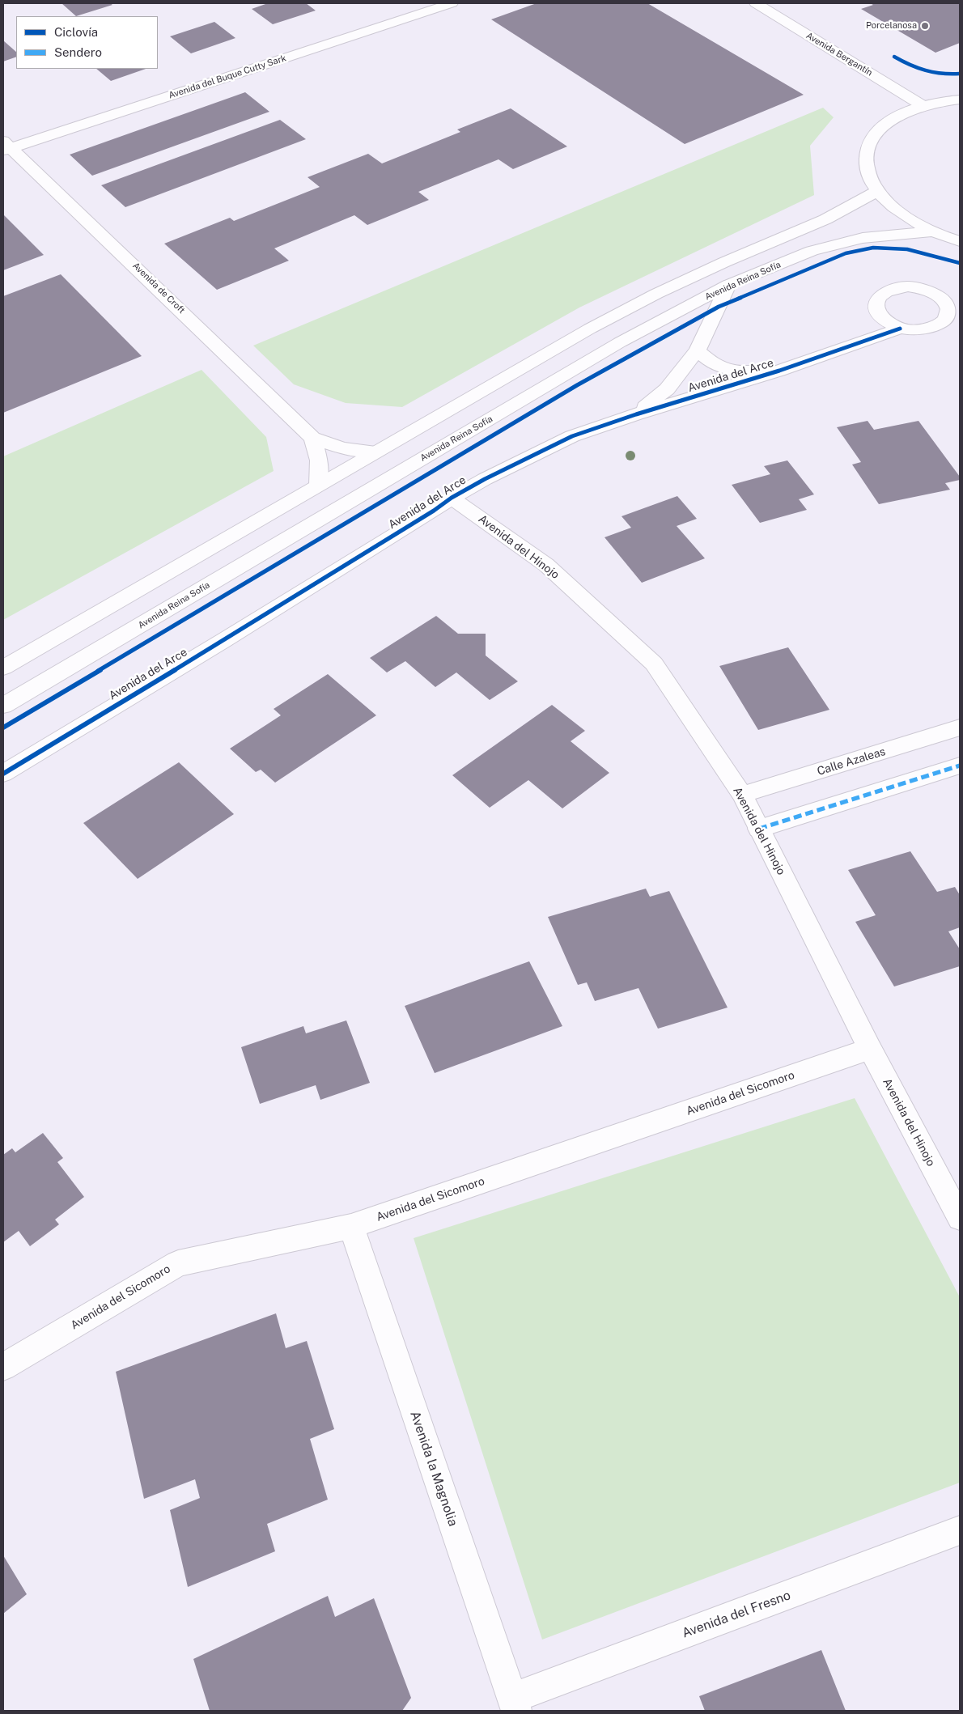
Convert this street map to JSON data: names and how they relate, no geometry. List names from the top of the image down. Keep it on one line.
{"streets":{"street":["Avenida Bergantín","Avenida del Buque Cutty Sark","Avenida Reina Sofía","Avenida de Croft","Avenida del Arce","Avenida del Hinojo","Calle Azaleas","Avenida del Sicomoro","Avenida la Magnolia","Avenida del Fresno"]},"crossings":[["Avenida del Buque Cutty Sark","Avenida de Croft"],["Avenida Reina Sofía","Avenida del Arce"],["Avenida del Arce","Avenida del Hinojo"],["Avenida del Hinojo","Calle Azaleas"],["Avenida del Hinojo","Avenida del Sicomoro"],["Avenida del Sicomoro","Avenida la Magnolia"],["Avenida la Magnolia","Avenida del Fresno"]],"places":["Porcelanosa"],"legend":["Ciclovía","Sendero"]}
